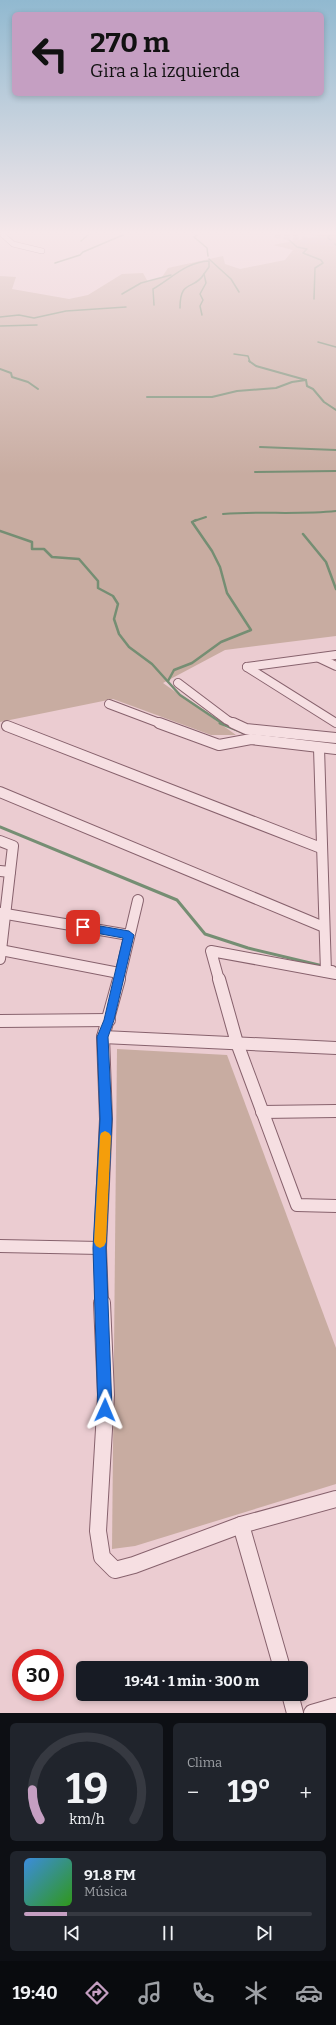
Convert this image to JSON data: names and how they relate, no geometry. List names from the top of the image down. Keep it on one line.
{"page":{"turn":["270 m","Gira a la izquierda"],"limit":"30","trip":"19:41 · 1 min · 300 m","tile":"Clima","heat":["−","19°","+"],"song":["91.8 FM","Música"],"tabs":"19:40","gauge":["19","km/h"]}}
